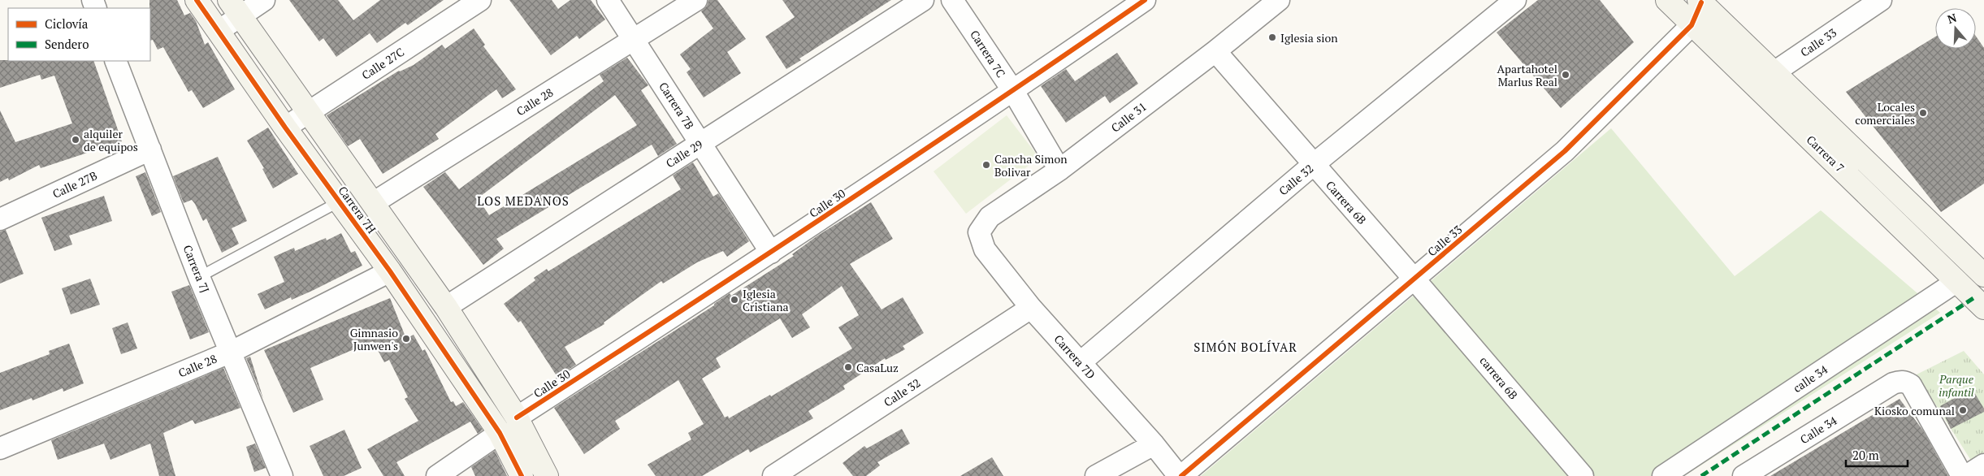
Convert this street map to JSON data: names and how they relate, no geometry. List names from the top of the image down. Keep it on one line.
{"streets":{"street":["Calle 33","Carrera 7C","Calle 27C","Calle 28","Carrera 7B","Calle 31","Calle 29","Carrera 7","Calle 32","Calle 27B","Carrera 6B","Calle 30","Carrera 7H","Carrera 7J","Carrera 7D","carrera 6B","calle 34","Calle 34"]},"crossings":[["Calle 33","Carrera 7"],["Calle 33","Carrera 6B"],["Calle 33","Carrera 7D"],["Calle 33","carrera 6B"],["Carrera 7C","Calle 31"],["Carrera 7C","Calle 30"],["Calle 27C","Carrera 7H"],["Calle 28","Carrera 7B"],["Calle 28","Carrera 7H"],["Calle 28","Carrera 7J"],["Carrera 7B","Calle 29"],["Carrera 7B","Calle 30"],["Calle 31","Carrera 6B"],["Calle 31","Carrera 7D"],["Calle 29","Carrera 7H"],["Carrera 7","calle 34"],["Calle 32","Carrera 6B"],["Calle 32","Carrera 7D"],["Calle 27B","Carrera 7J"],["Carrera 6B","carrera 6B"],["Calle 30","Carrera 7H"]],"districts":["LOS MEDANOS","SIMÓN BOLÍVAR"],"parks":["Parque infantil"],"places":["Iglesia sion","Apartahotel Marlus Real","Locales comerciales","alquiler de equipos","Cancha Simon Bolivar","Iglesia Cristiana","Gimnasio Junwen's","CasaLuz","Kiosko comunal"],"legend":["Ciclovía","Sendero"],"scale_bar":"20 m","north":"top"}
